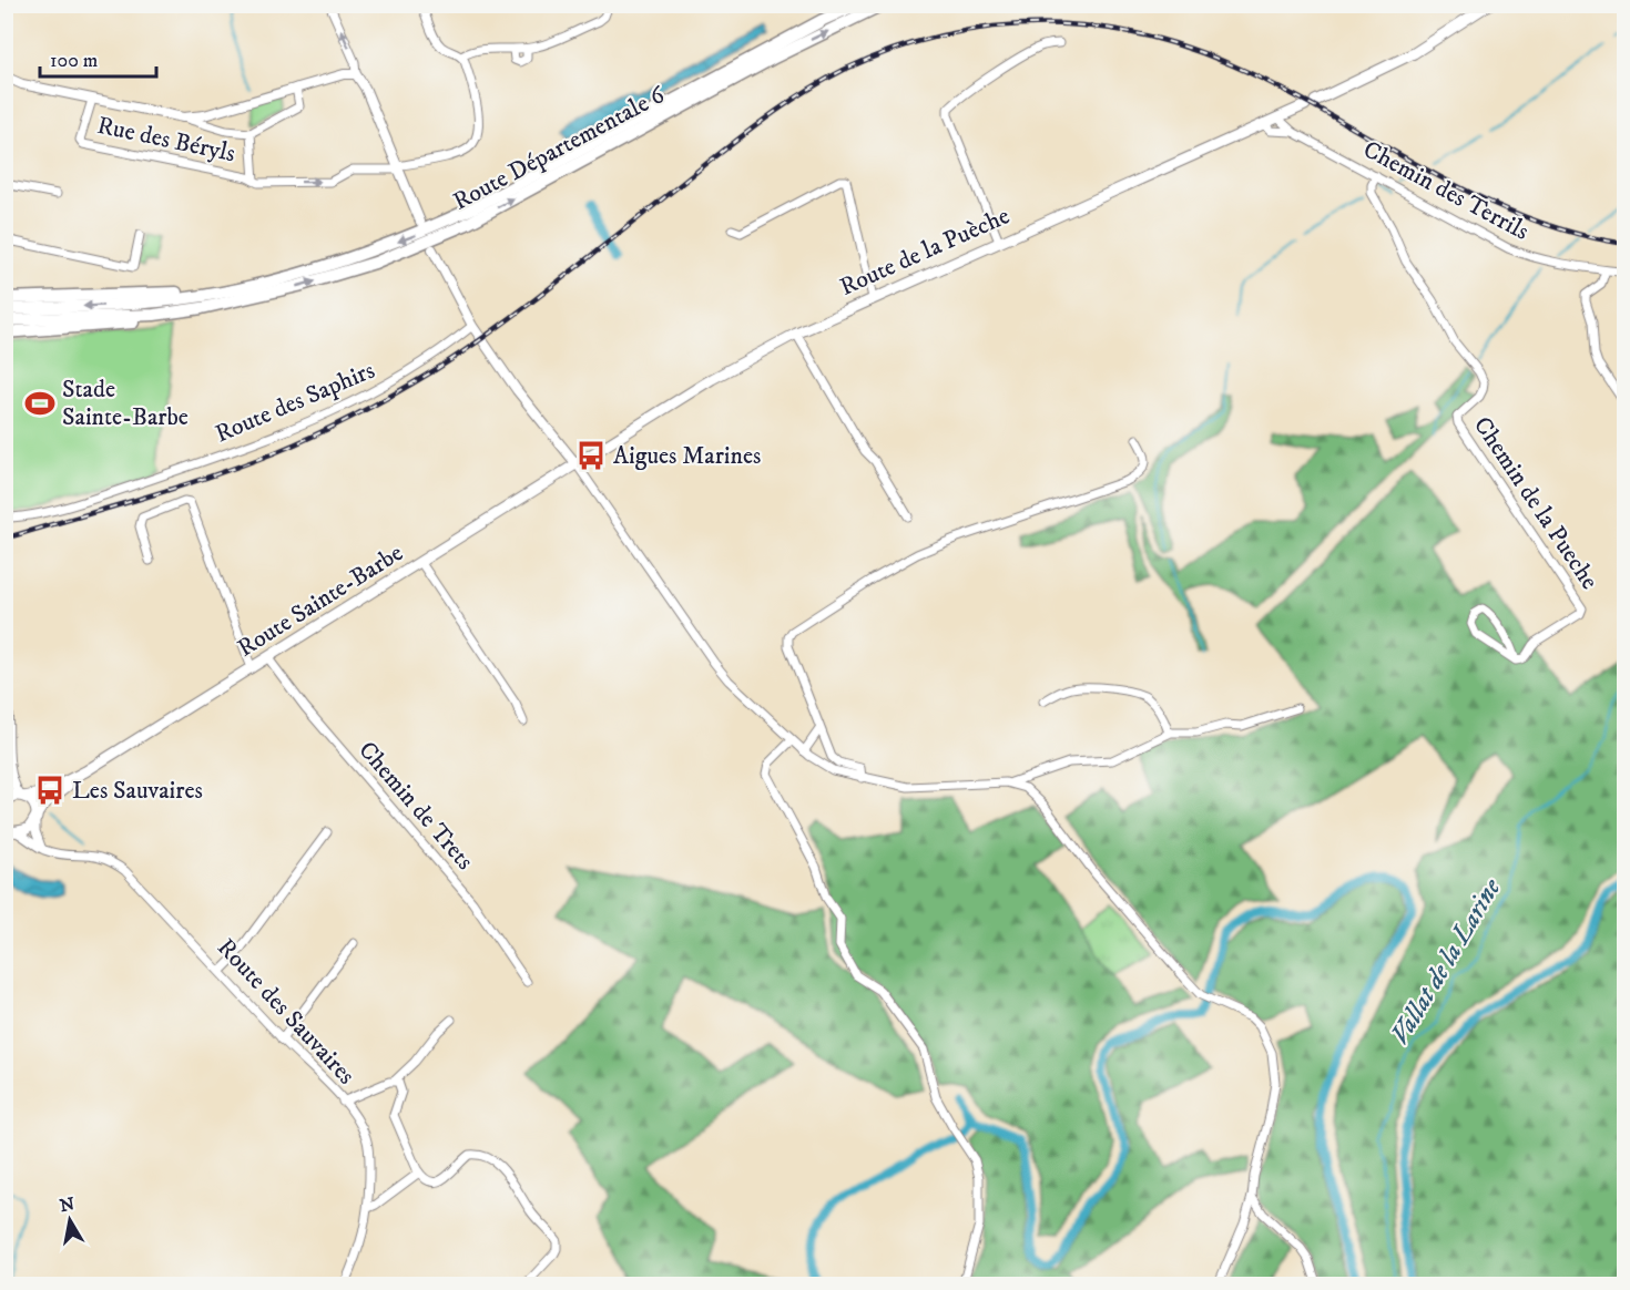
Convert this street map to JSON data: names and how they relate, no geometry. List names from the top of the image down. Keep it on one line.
{"streets":{"highway":["Route Départementale 6"],"main road":["Route de la Puèche","Route Sainte-Barbe"],"street":["Rue des Béryls","Chemin des Terrils","Route des Saphirs","Chemin de la Pueche","Chemin de Trets","Route des Sauvaires"]},"crossings":[["Chemin des Terrils","Route de la Puèche"],["Chemin des Terrils","Chemin de la Pueche"],["Route de la Puèche","Route Sainte-Barbe"],["Route Sainte-Barbe","Chemin de Trets"],["Route Sainte-Barbe","Route des Sauvaires"]],"water":["Vallat de la Larine"],"places":{"sports":["Stade Sainte-Barbe"],"bus stop":["Aigues Marines","Les Sauvaires"]},"scale_bar":"100 m","north":"top"}
